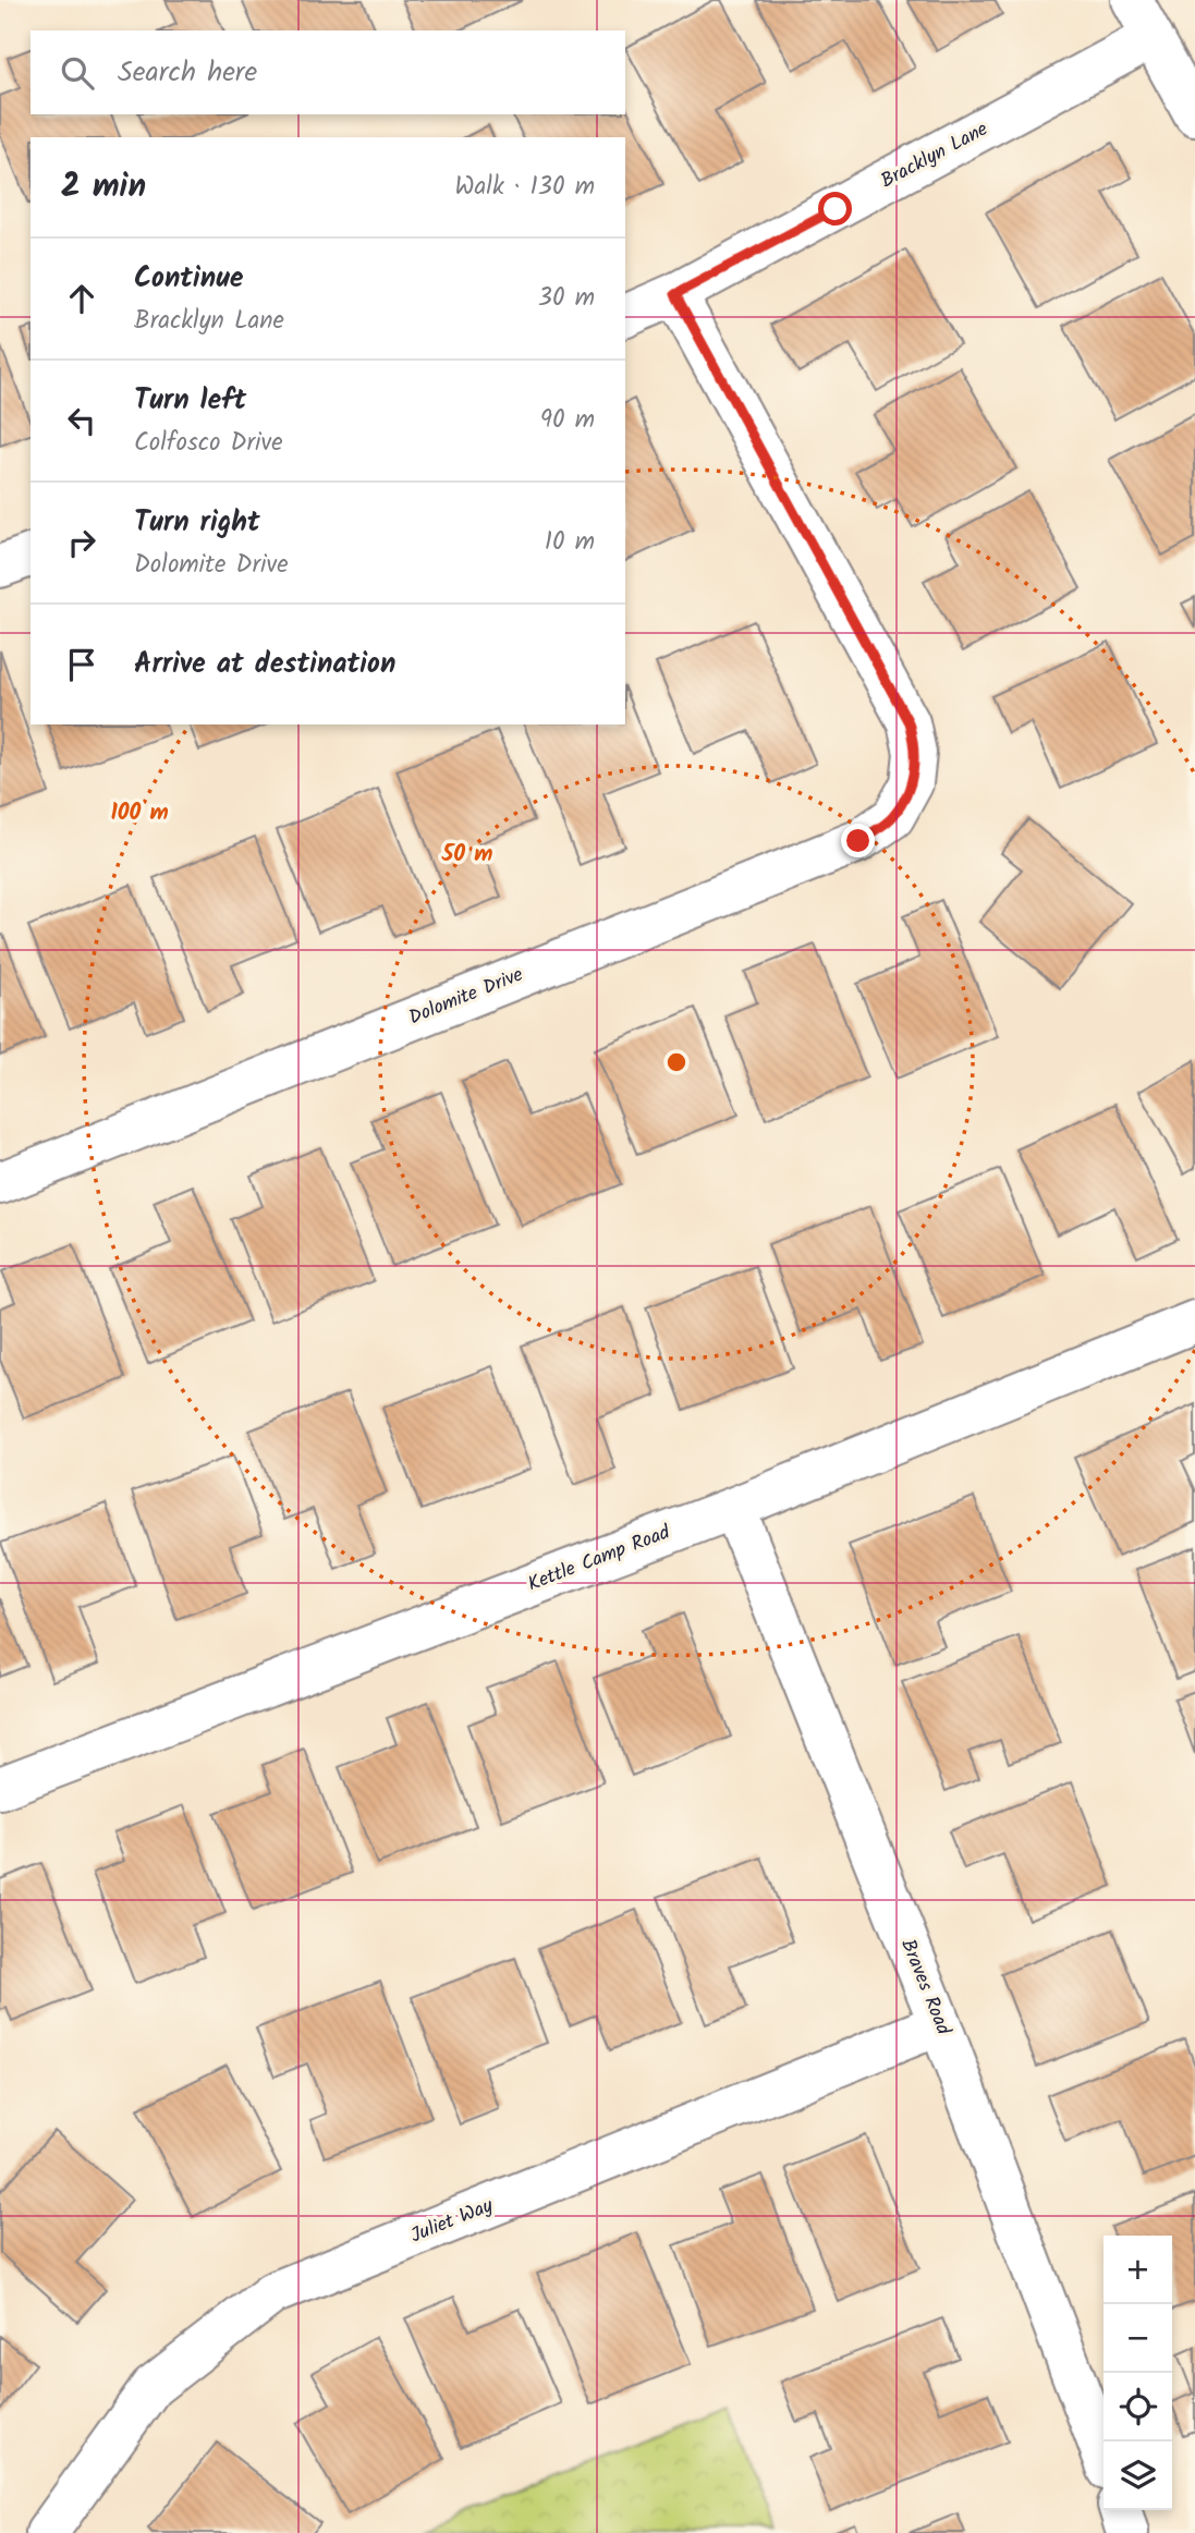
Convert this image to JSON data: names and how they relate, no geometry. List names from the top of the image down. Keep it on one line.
{"streets":{"street":["Bracklyn Lane","Dolomite Drive","Kettle Camp Road","Braves Road","Juliet Way"]},"crossings":[["Bracklyn Lane","Dolomite Drive"],["Kettle Camp Road","Braves Road"],["Braves Road","Juliet Way"]],"page":{"search":"Search here","heading":["2 min","Walk · 130 m"],"list":[["Continue","Bracklyn Lane","30 m"],["Turn left","Colfosco Drive","90 m"],["Turn right","Dolomite Drive","10 m"],"Arrive at destination"],"map_buttons":["+","−"]},"rings":["100 m","50 m"]}
